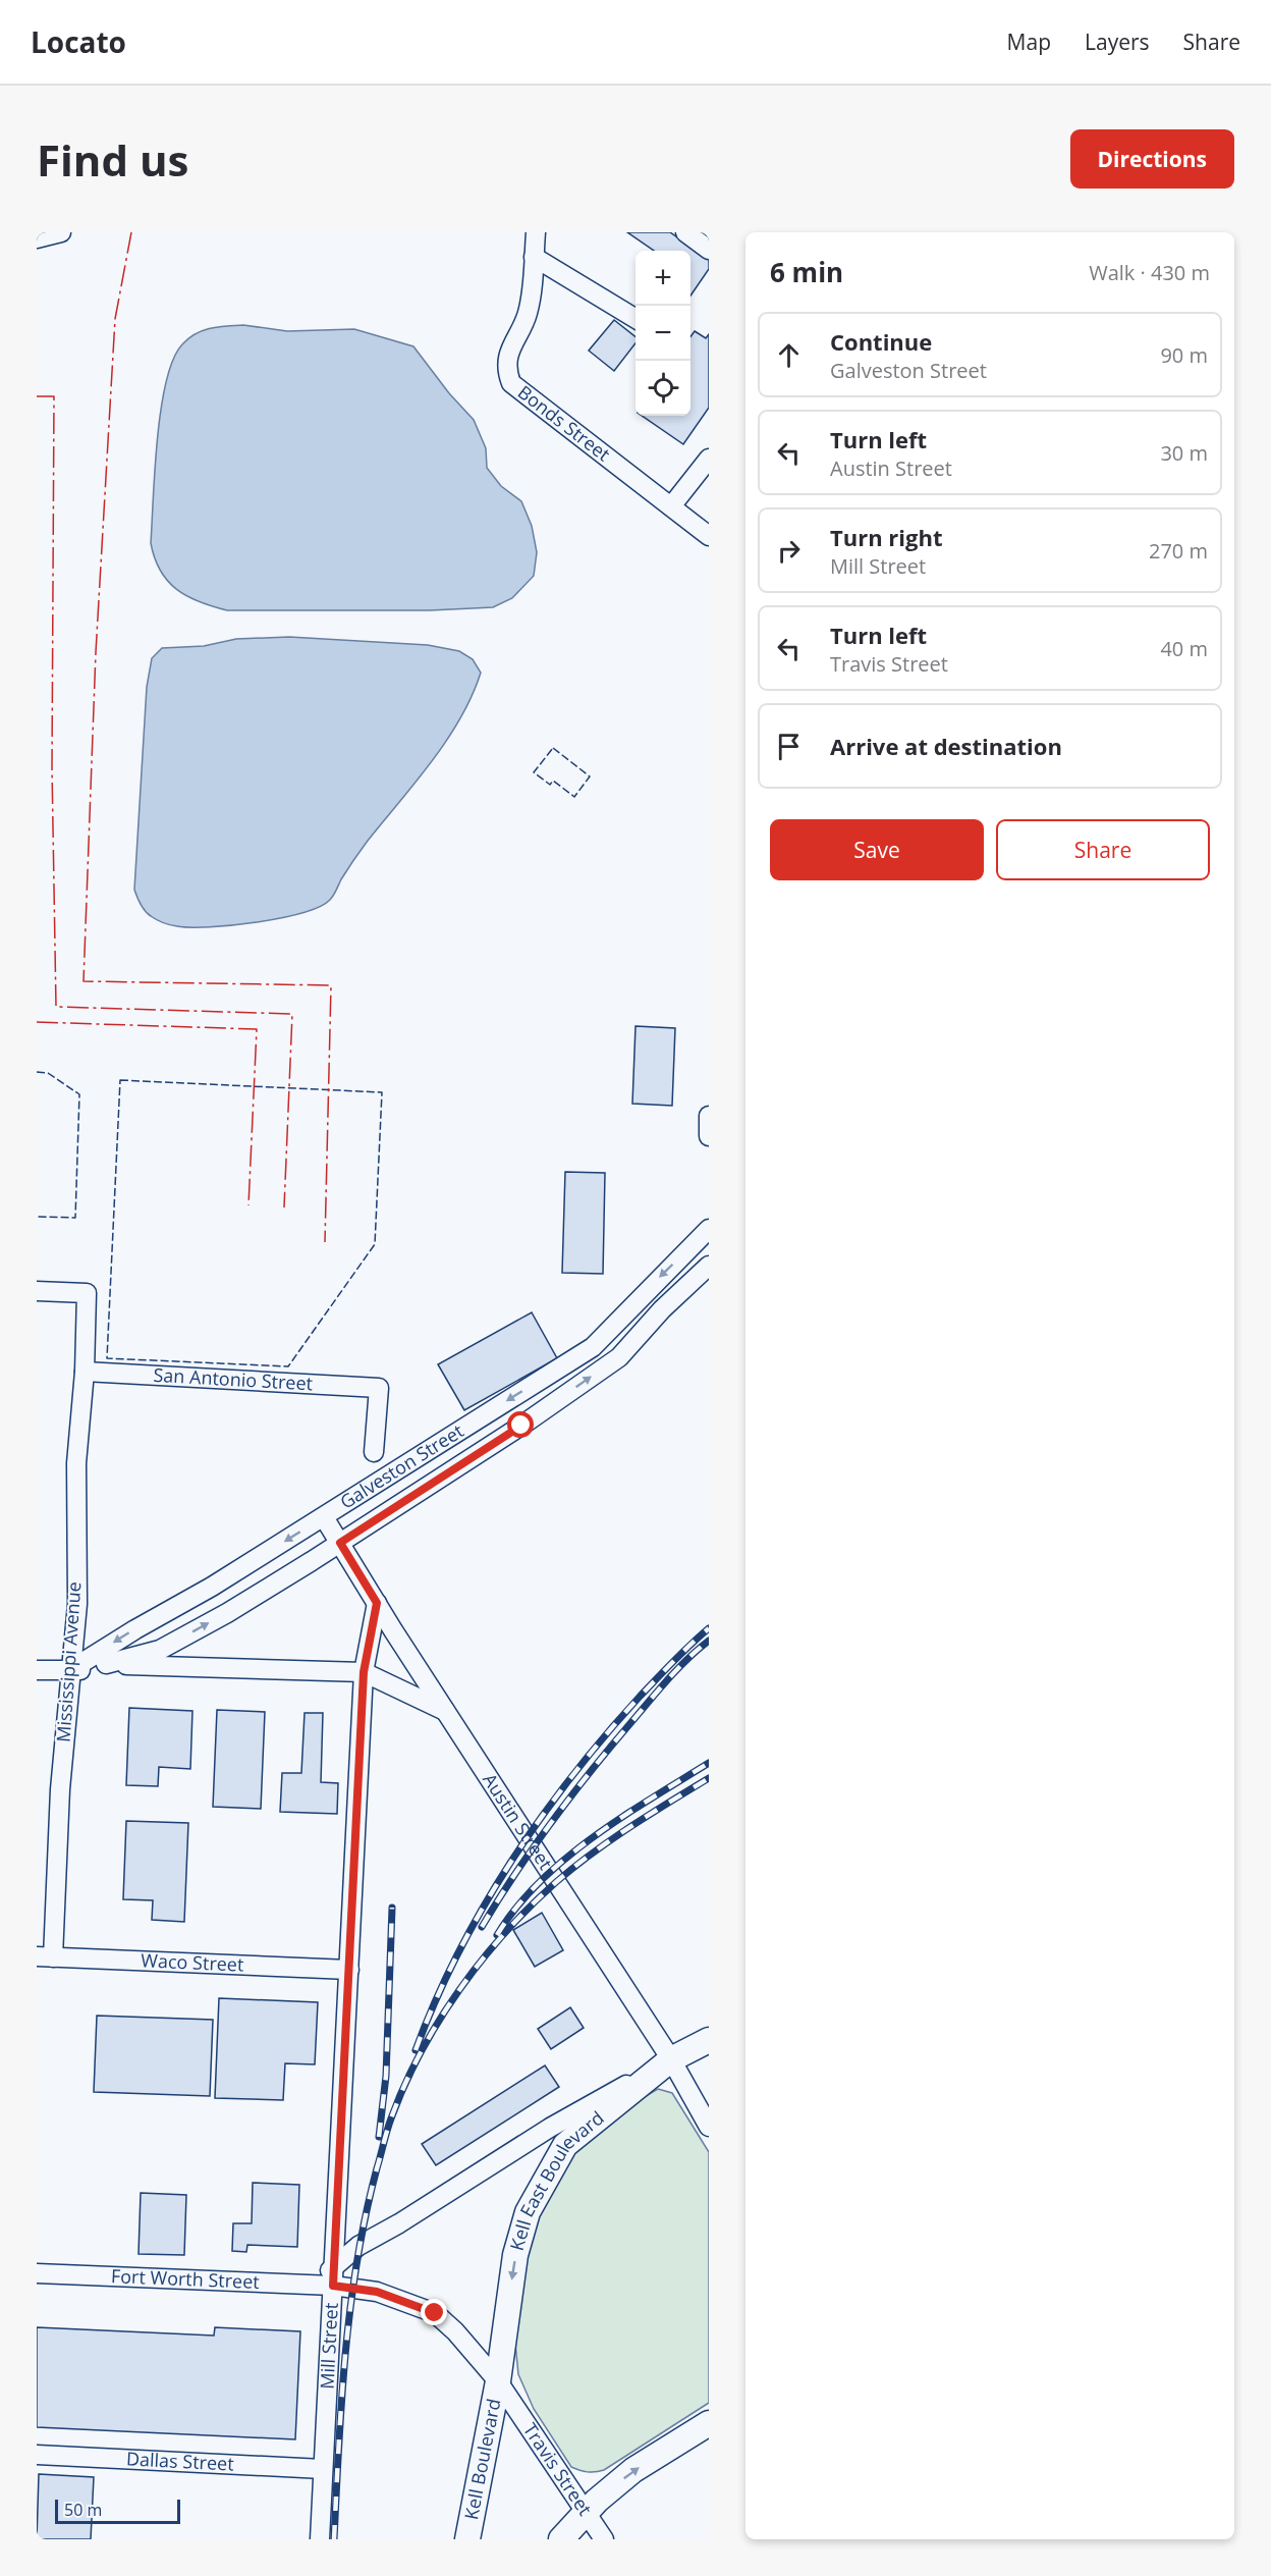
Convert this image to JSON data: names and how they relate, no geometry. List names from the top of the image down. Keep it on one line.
{"streets":{"main road":["Kell East Boulevard","Kell Boulevard"],"street":["Bonds Street","San Antonio Street","Galveston Street","Mississippi Avenue","Austin Street","Waco Street","Fort Worth Street","Mill Street","Dallas Street","Travis Street"]},"crossings":[["San Antonio Street","Mississippi Avenue"],["Galveston Street","Mississippi Avenue"],["Galveston Street","Austin Street"],["Galveston Street","Mill Street"],["Mississippi Avenue","Waco Street"],["Austin Street","Kell East Boulevard"],["Austin Street","Mill Street"],["Waco Street","Mill Street"],["Kell East Boulevard","Kell Boulevard"],["Kell East Boulevard","Travis Street"],["Fort Worth Street","Mill Street"],["Fort Worth Street","Travis Street"],["Mill Street","Dallas Street"],["Mill Street","Travis Street"],["Kell Boulevard","Travis Street"]],"one_way":["Kell East Boulevard"],"scale_bar":"50 m","page":{"header":"Locato","nav":["Map","Layers","Share"],"buttons":["Directions",["Save","Share"]],"title":"Find us","heading":["6 min","Walk · 430 m"],"map_buttons":["+","−"],"list":[["Continue","Galveston Street","90 m"],["Turn left","Austin Street","30 m"],["Turn right","Mill Street","270 m"],["Turn left","Travis Street","40 m"],"Arrive at destination"],"scale":"50 m"}}
